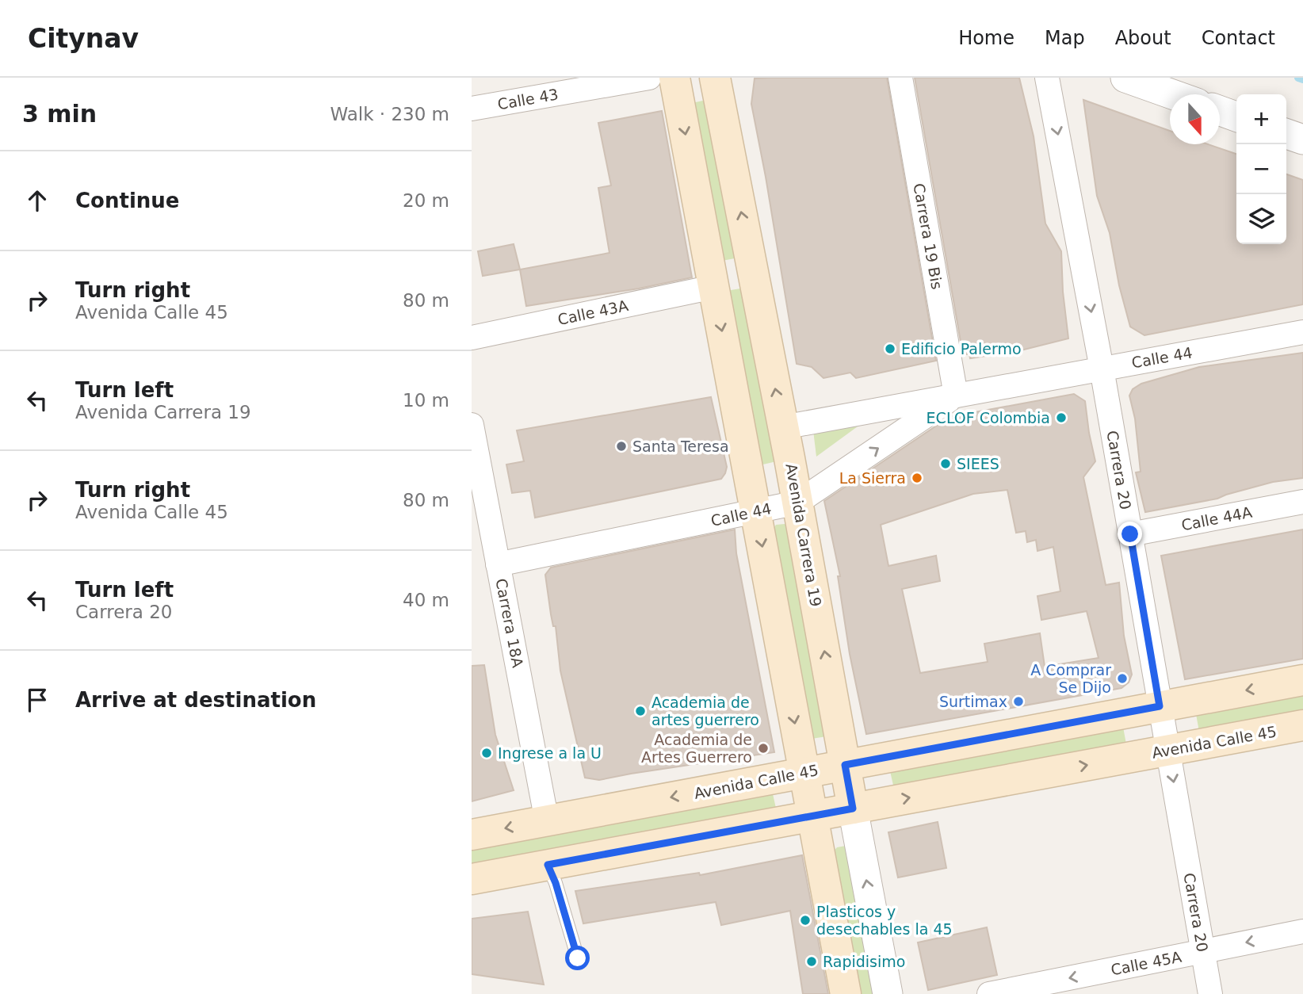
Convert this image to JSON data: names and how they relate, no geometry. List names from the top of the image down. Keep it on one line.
{"streets":{"main road":["Avenida Carrera 19","Avenida Calle 45"],"street":["Calle 43","Carrera 19 Bis","Calle 43A","Calle 44","Carrera 20","Calle 44A","Carrera 18A","Calle 45A"]},"crossings":[["Carrera 19 Bis","Calle 44"],["Calle 44","Carrera 20"],["Calle 44","Avenida Carrera 19"],["Calle 44","Carrera 18A"],["Carrera 20","Calle 44A"],["Carrera 20","Avenida Calle 45"],["Carrera 20","Calle 45A"],["Avenida Carrera 19","Avenida Calle 45"],["Carrera 18A","Avenida Calle 45"]],"one_way":["Carrera 20","Calle 45A"],"places":["Edificio Palermo","ECLOF Colombia","Santa Teresa","SIEES","La Sierra","A Comprar Se Dijo","Surtimax","Academia de artes guerrero","Academia de Artes Guerrero","Ingrese a la U","Plasticos y desechables la 45","Rapidisimo"],"north":"bottom","page":{"header":"Citynav","nav":["Home","Map","About","Contact"],"heading":["3 min","Walk · 230 m"],"map_buttons":["+","−"],"list":[["Continue","20 m"],["Turn right","Avenida Calle 45","80 m"],["Turn left","Avenida Carrera 19","10 m"],["Turn right","Avenida Calle 45","80 m"],["Turn left","Carrera 20","40 m"],"Arrive at destination"]}}
